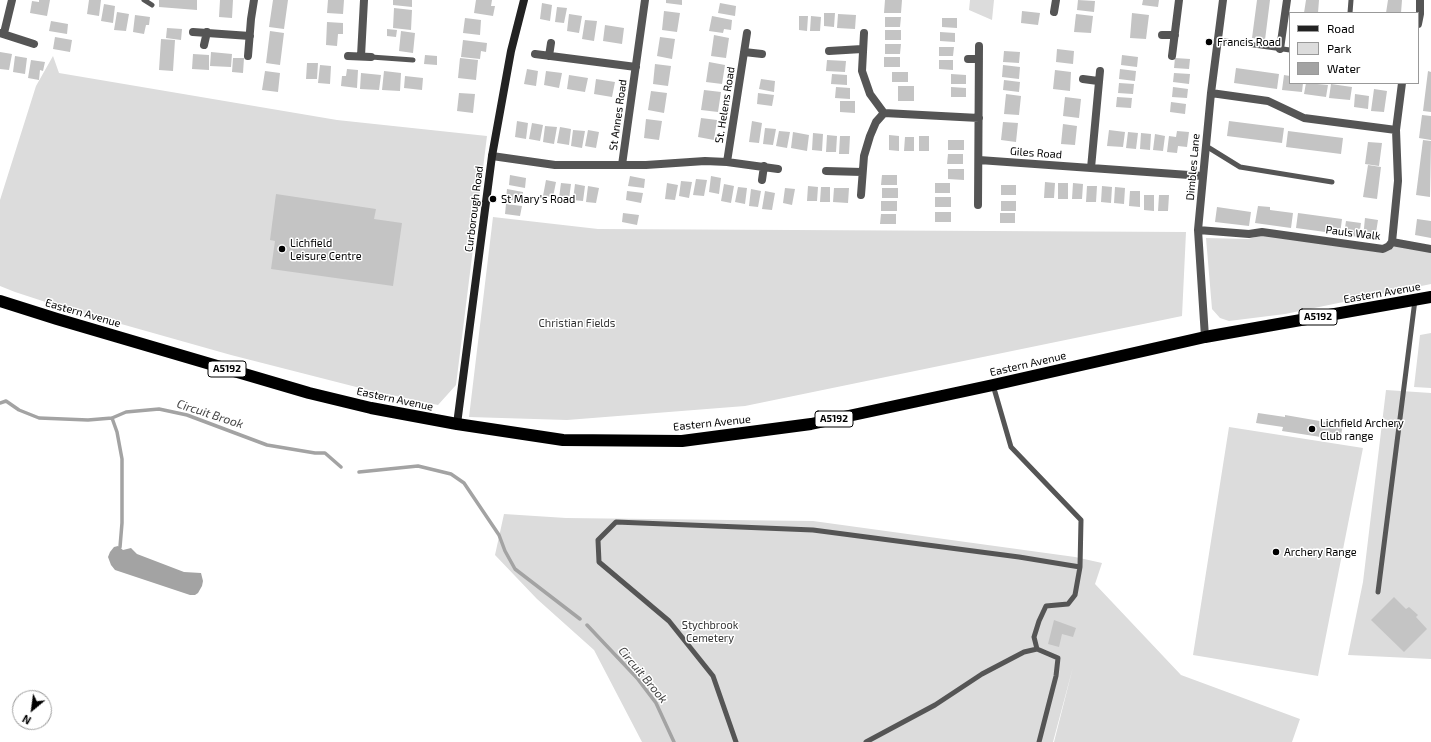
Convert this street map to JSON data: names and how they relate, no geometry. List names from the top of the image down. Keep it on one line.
{"streets":{"highway":["Eastern Avenue","A5192"],"street":["St. Helens Road","St Annes Road","Giles Road","Dimbles Lane","Curborough Road","Pauls Walk"]},"crossings":[["Giles Road","Dimbles Lane"],["Dimbles Lane","Pauls Walk"],["Dimbles Lane","Eastern Avenue"],["Curborough Road","Eastern Avenue"]],"water":["Circuit Brook"],"parks":["Christian Fields","Stychbrook Cemetery"],"places":["Francis Road","St Mary's Road","Lichfield Leisure Centre","Lichfield Archery Club range","Archery Range"],"legend":["Road","Park","Water"],"north":"bottom left"}
